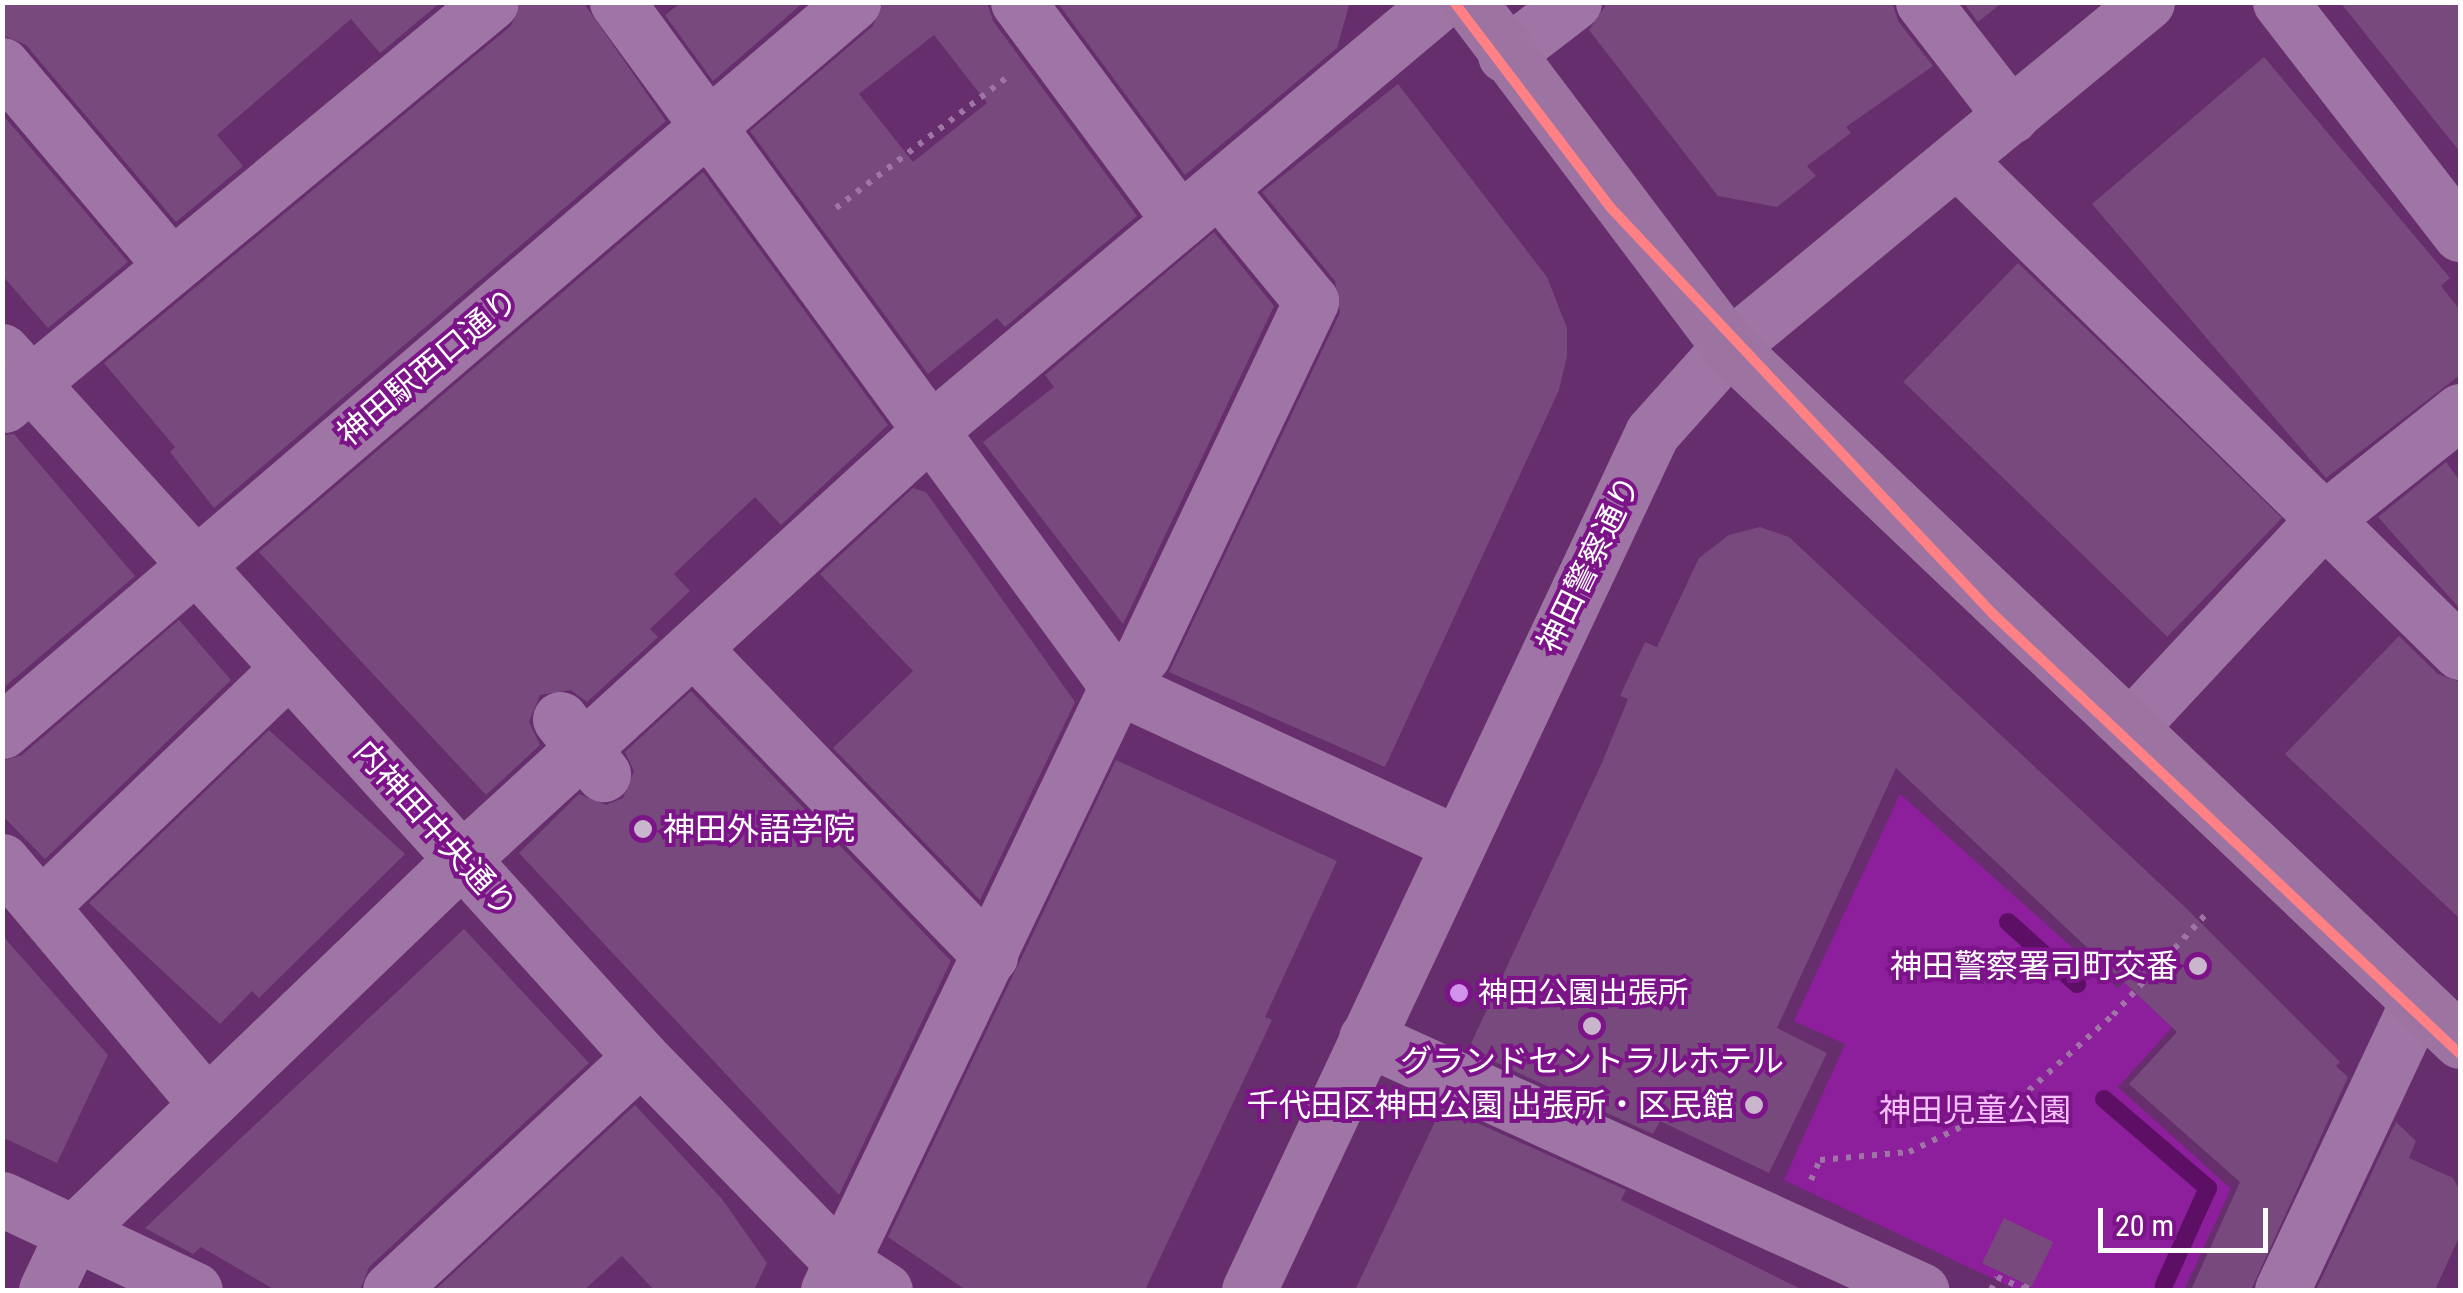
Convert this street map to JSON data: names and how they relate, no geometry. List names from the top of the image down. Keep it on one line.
{"streets":{"street":["神田駅西口通り","神田警察通り","内神田中央通り"]},"crossings":[["神田駅西口通り","内神田中央通り"]],"parks":["神田児童公園"],"places":["神田外語学院","神田警察署司町交番","神田公園出張所","グランドセントラルホテル","千代田区神田公園 出張所・区民館"],"scale_bar":"20 m"}
